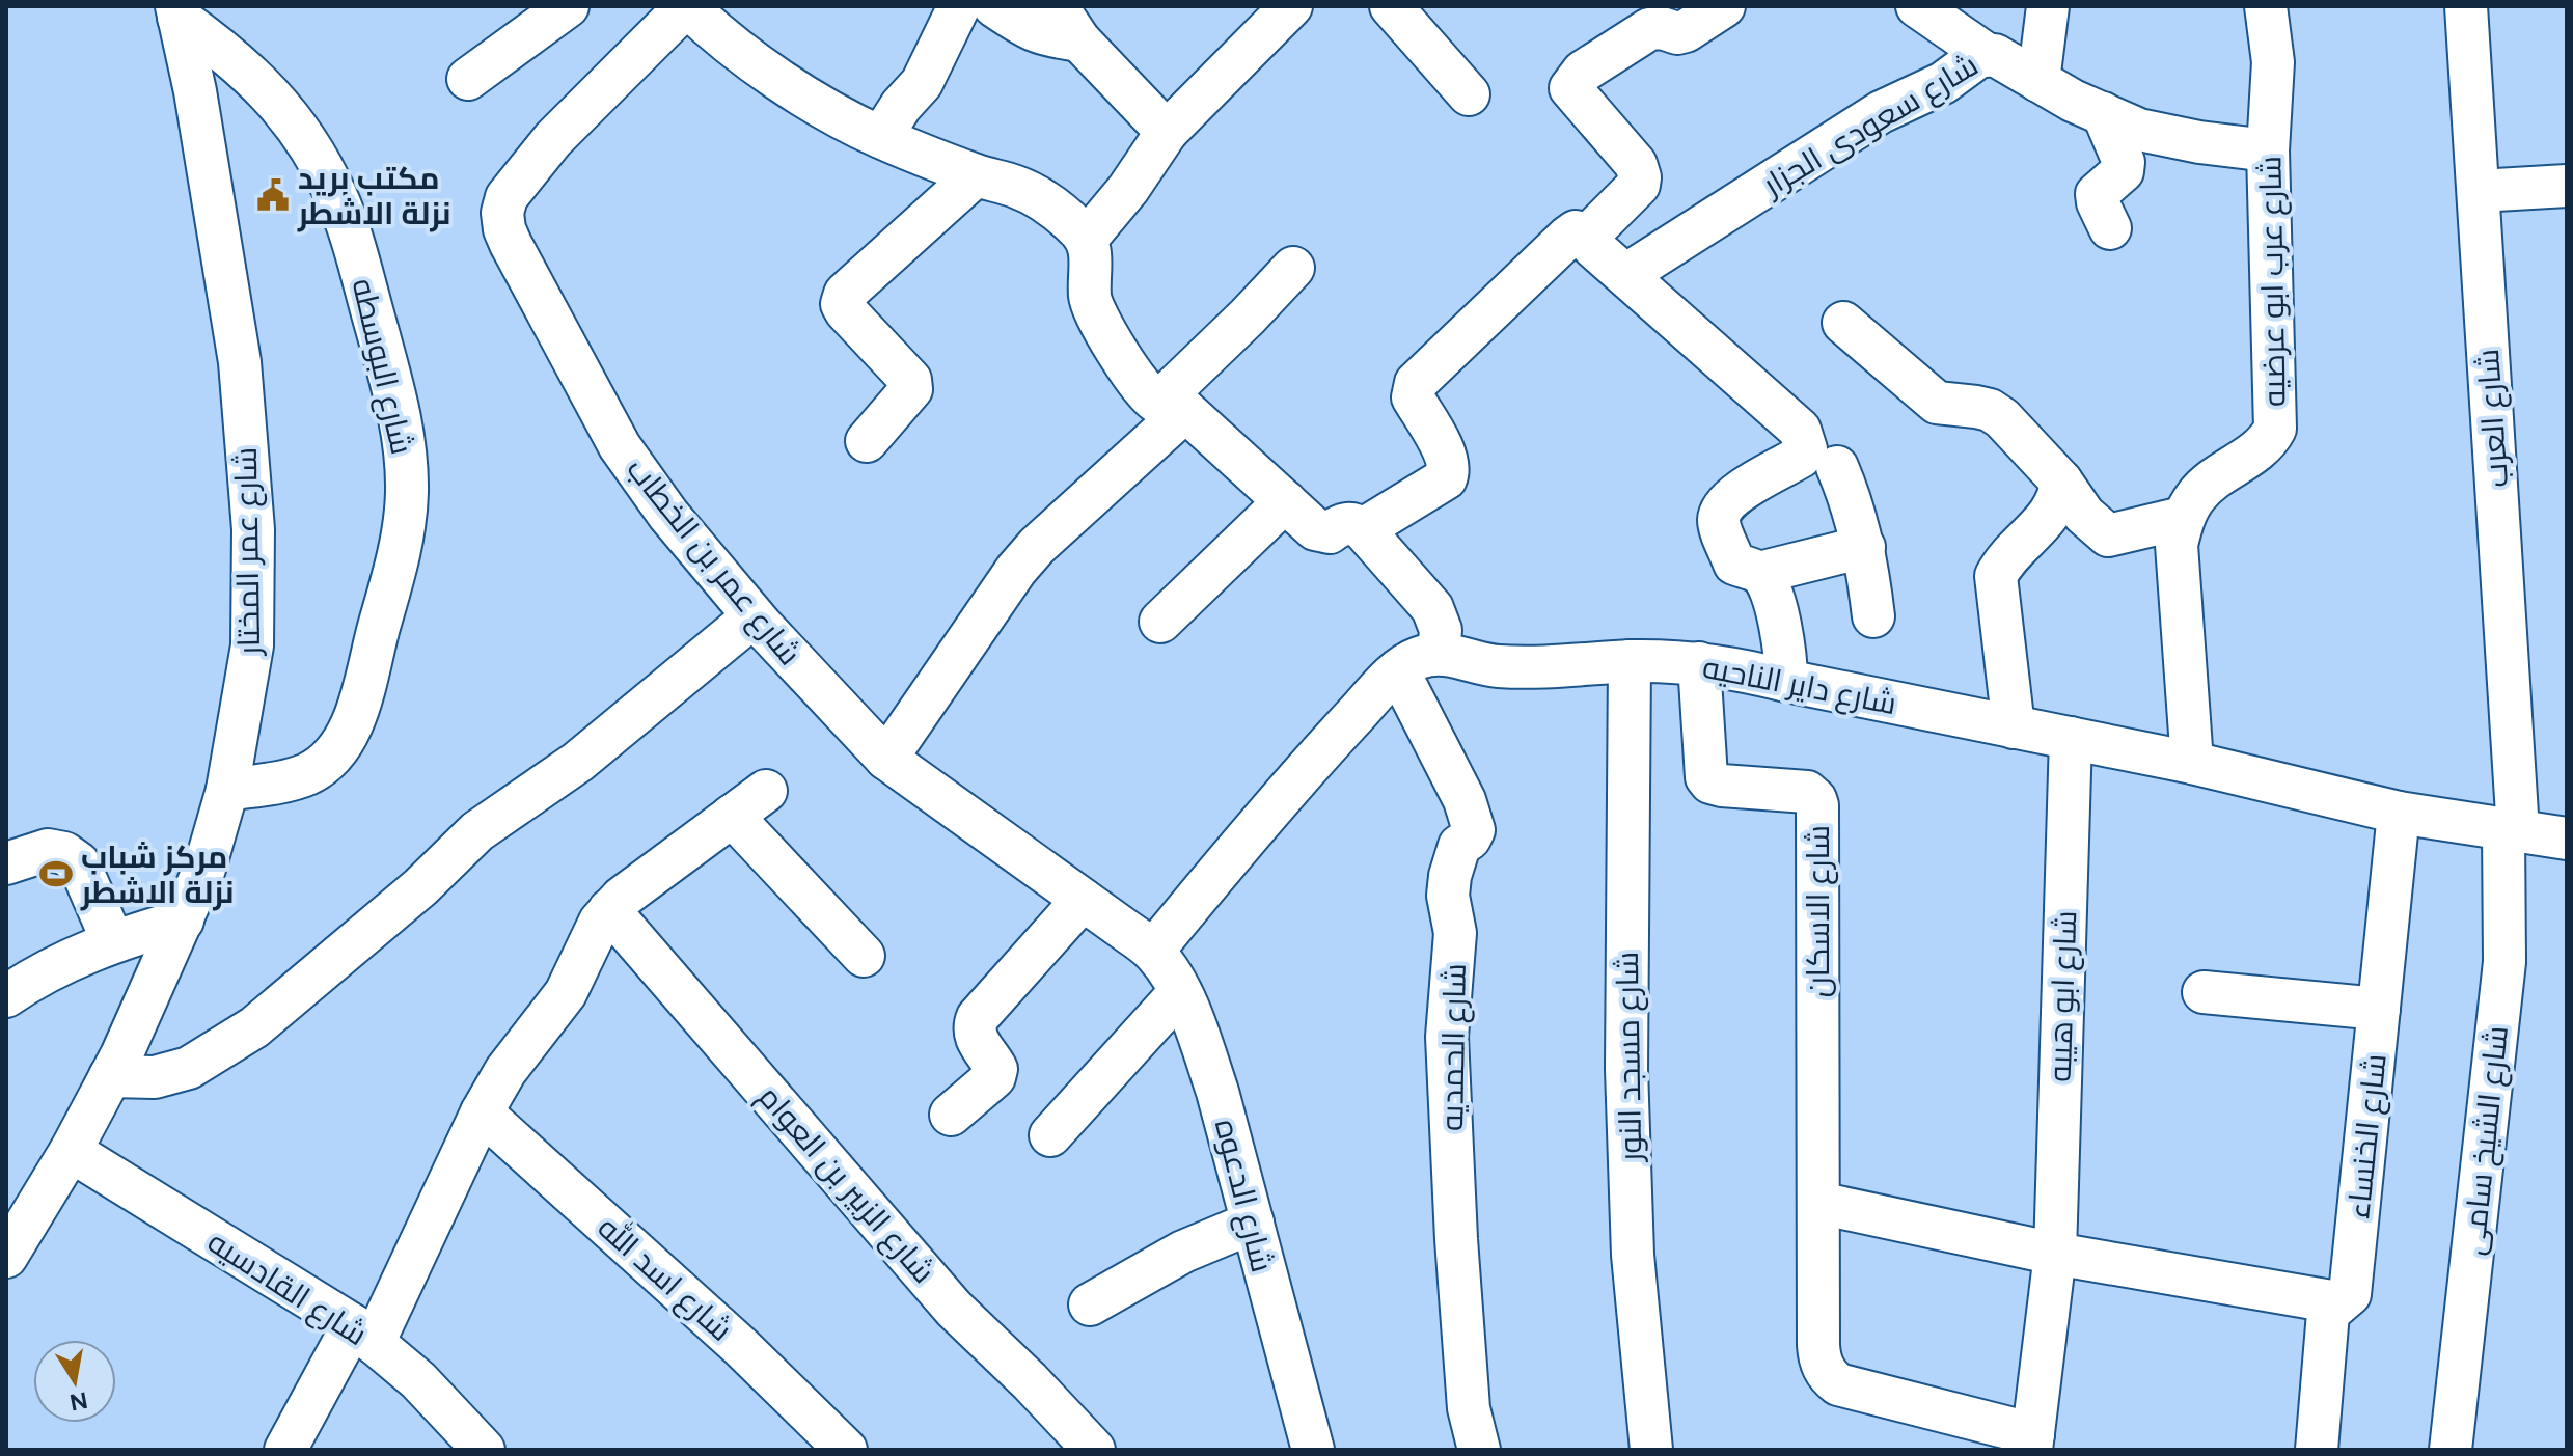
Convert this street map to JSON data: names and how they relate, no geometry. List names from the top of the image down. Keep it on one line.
{"streets":{"street":["شارع سعودى الجزار","شارع عرب ابو عرضيه","شارع البوسطه","شارع العرب","شارع عمر المختار","شارع عمر بن الخطاب","شارع داير الناحيه","شارع الاسكان","شارع ابو هيبه","شارع الحمديه","شارع مسجد النور","شارع الخنساء","شارع الشيخ سامى","شارع الزبير بن العوام","شارع الدعوه","شارع اسد الله","شارع القادسيه"]},"crossings":[["شارع سعودى الجزار","شارع عرب ابو عرضيه"],["شارع البوسطه","شارع عمر المختار"],["شارع العرب","شارع داير الناحيه"],["شارع العرب","شارع الشيخ سامى"],["شارع عمر المختار","شارع القادسيه"],["شارع عمر بن الخطاب","شارع الدعوه"],["شارع داير الناحيه","شارع الاسكان"],["شارع داير الناحيه","شارع ابو هيبه"],["شارع داير الناحيه","شارع مسجد النور"],["شارع داير الناحيه","شارع الخنساء"],["شارع داير الناحيه","شارع الشيخ سامى"],["شارع الاسكان","شارع ابو هيبه"]],"places":{"public building":["مكتب بريد نزلة الاشطر"],"sports":["مركز شباب نزلة الاشطر"]},"north":"bottom"}
